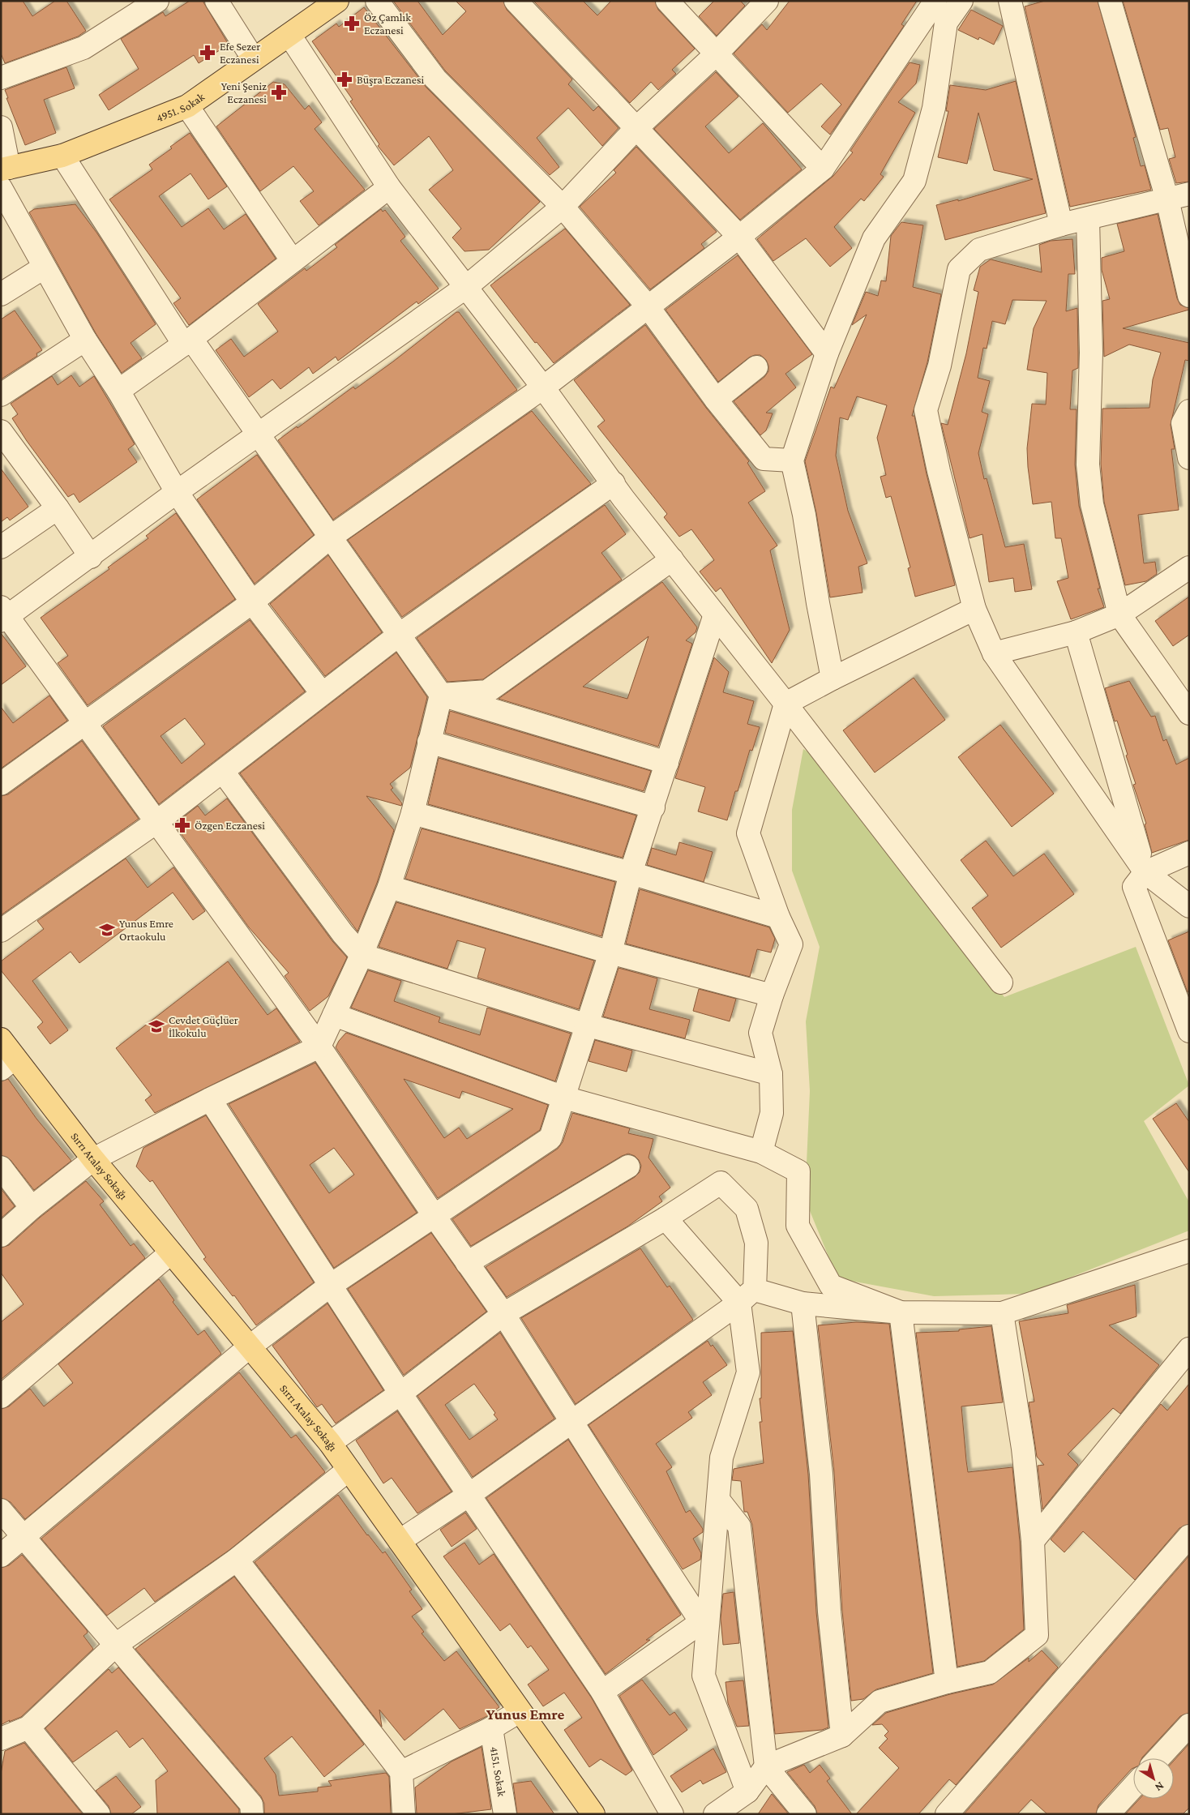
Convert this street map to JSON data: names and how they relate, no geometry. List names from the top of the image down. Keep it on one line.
{"streets":{"main road":["4951. Sokak","Sırrı Atalay Sokağı"],"street":["4151. Sokak"]},"districts":["Yunus Emre"],"places":{"pharmacy":["Öz Çamlık Eczanesi","Efe Sezer Eczanesi","Büşra Eczanesi","Yeni Şeniz Eczanesi","Özgen Eczanesi"],"school or university":["Yunus Emre Ortaokulu","Cevdet Güçlüer İlkokulu"]},"north":"bottom right"}
